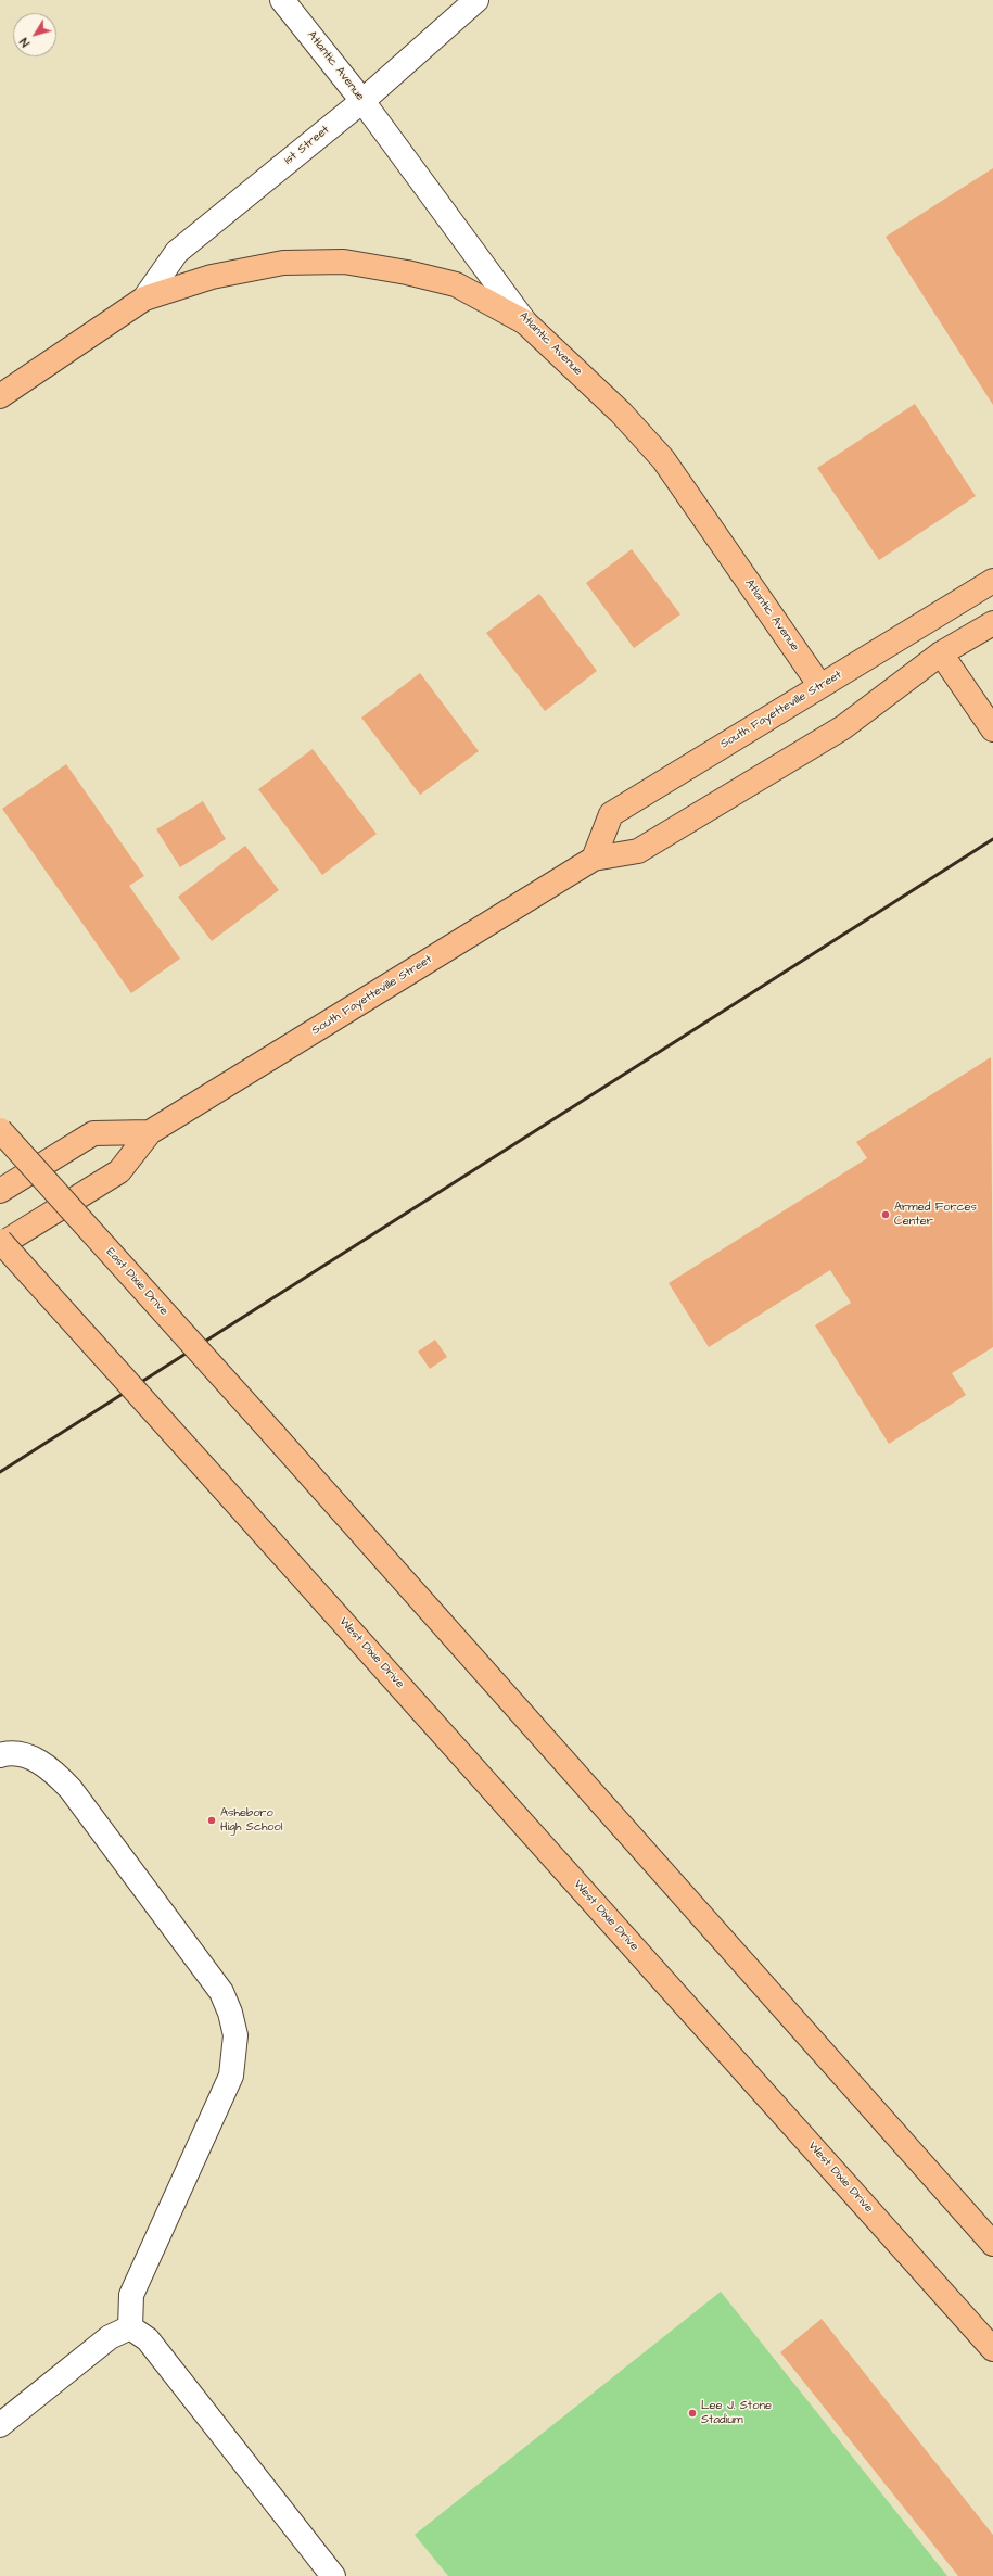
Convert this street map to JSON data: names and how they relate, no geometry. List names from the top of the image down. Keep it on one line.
{"streets":{"main road":["Atlantic Avenue","South Fayetteville Street","East Dixie Drive","West Dixie Drive"],"street":["1st Street"]},"crossings":[["Atlantic Avenue","1st Street"],["Atlantic Avenue","South Fayetteville Street"]],"places":["Armed Forces Center","Asheboro High School","Lee J. Stone Stadium"],"north":"bottom left"}
